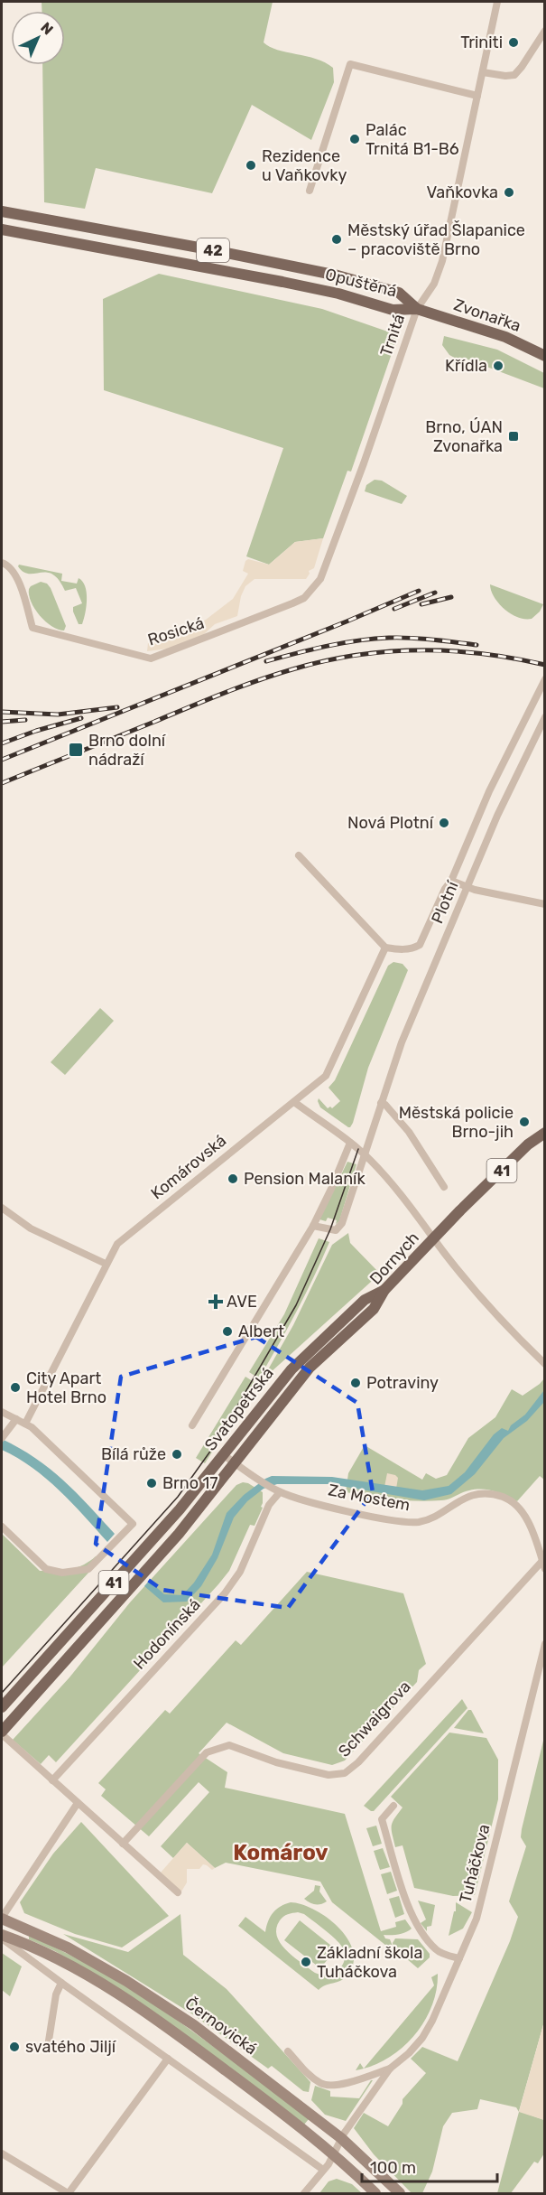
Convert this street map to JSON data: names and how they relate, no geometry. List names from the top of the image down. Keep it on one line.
{"streets":{"main road":["42","Opuštěná","Zvonařka","41","Dornych","Svatopetrská","Černovická"],"street":["Trnitá","Rosická","Plotní","Komárovská","Za Mostem","Hodonínská","Schwaigrova","Tuháčkova"]},"crossings":[["Opuštěná","Zvonařka"],["Opuštěná","Trnitá"],["Zvonařka","Trnitá"],["Trnitá","Rosická"],["Plotní","Komárovská"],["Dornych","Svatopetrská"],["Svatopetrská","Za Mostem"],["Za Mostem","Hodonínská"],["Za Mostem","Schwaigrova"],["Tuháčkova","Černovická"]],"districts":["Komárov"],"places":{"other":["Triniti","Palác Trnitá B1-B6","Rezidence u Vaňkovky","Vaňkovka","Městský úřad Šlapanice – pracoviště Brno","Křídla","Nová Plotní","Městská policie Brno-jih","Pension Malaník","Albert","Potraviny","City Apart Hotel Brno","Bílá růže","Brno 17","Základní škola Tuháčkova","svatého Jiljí"],"transit":["Brno, ÚAN Zvonařka","Brno dolní nádraží"],"health":["AVE"]},"scale_bar":"100 m","north":"top right"}
